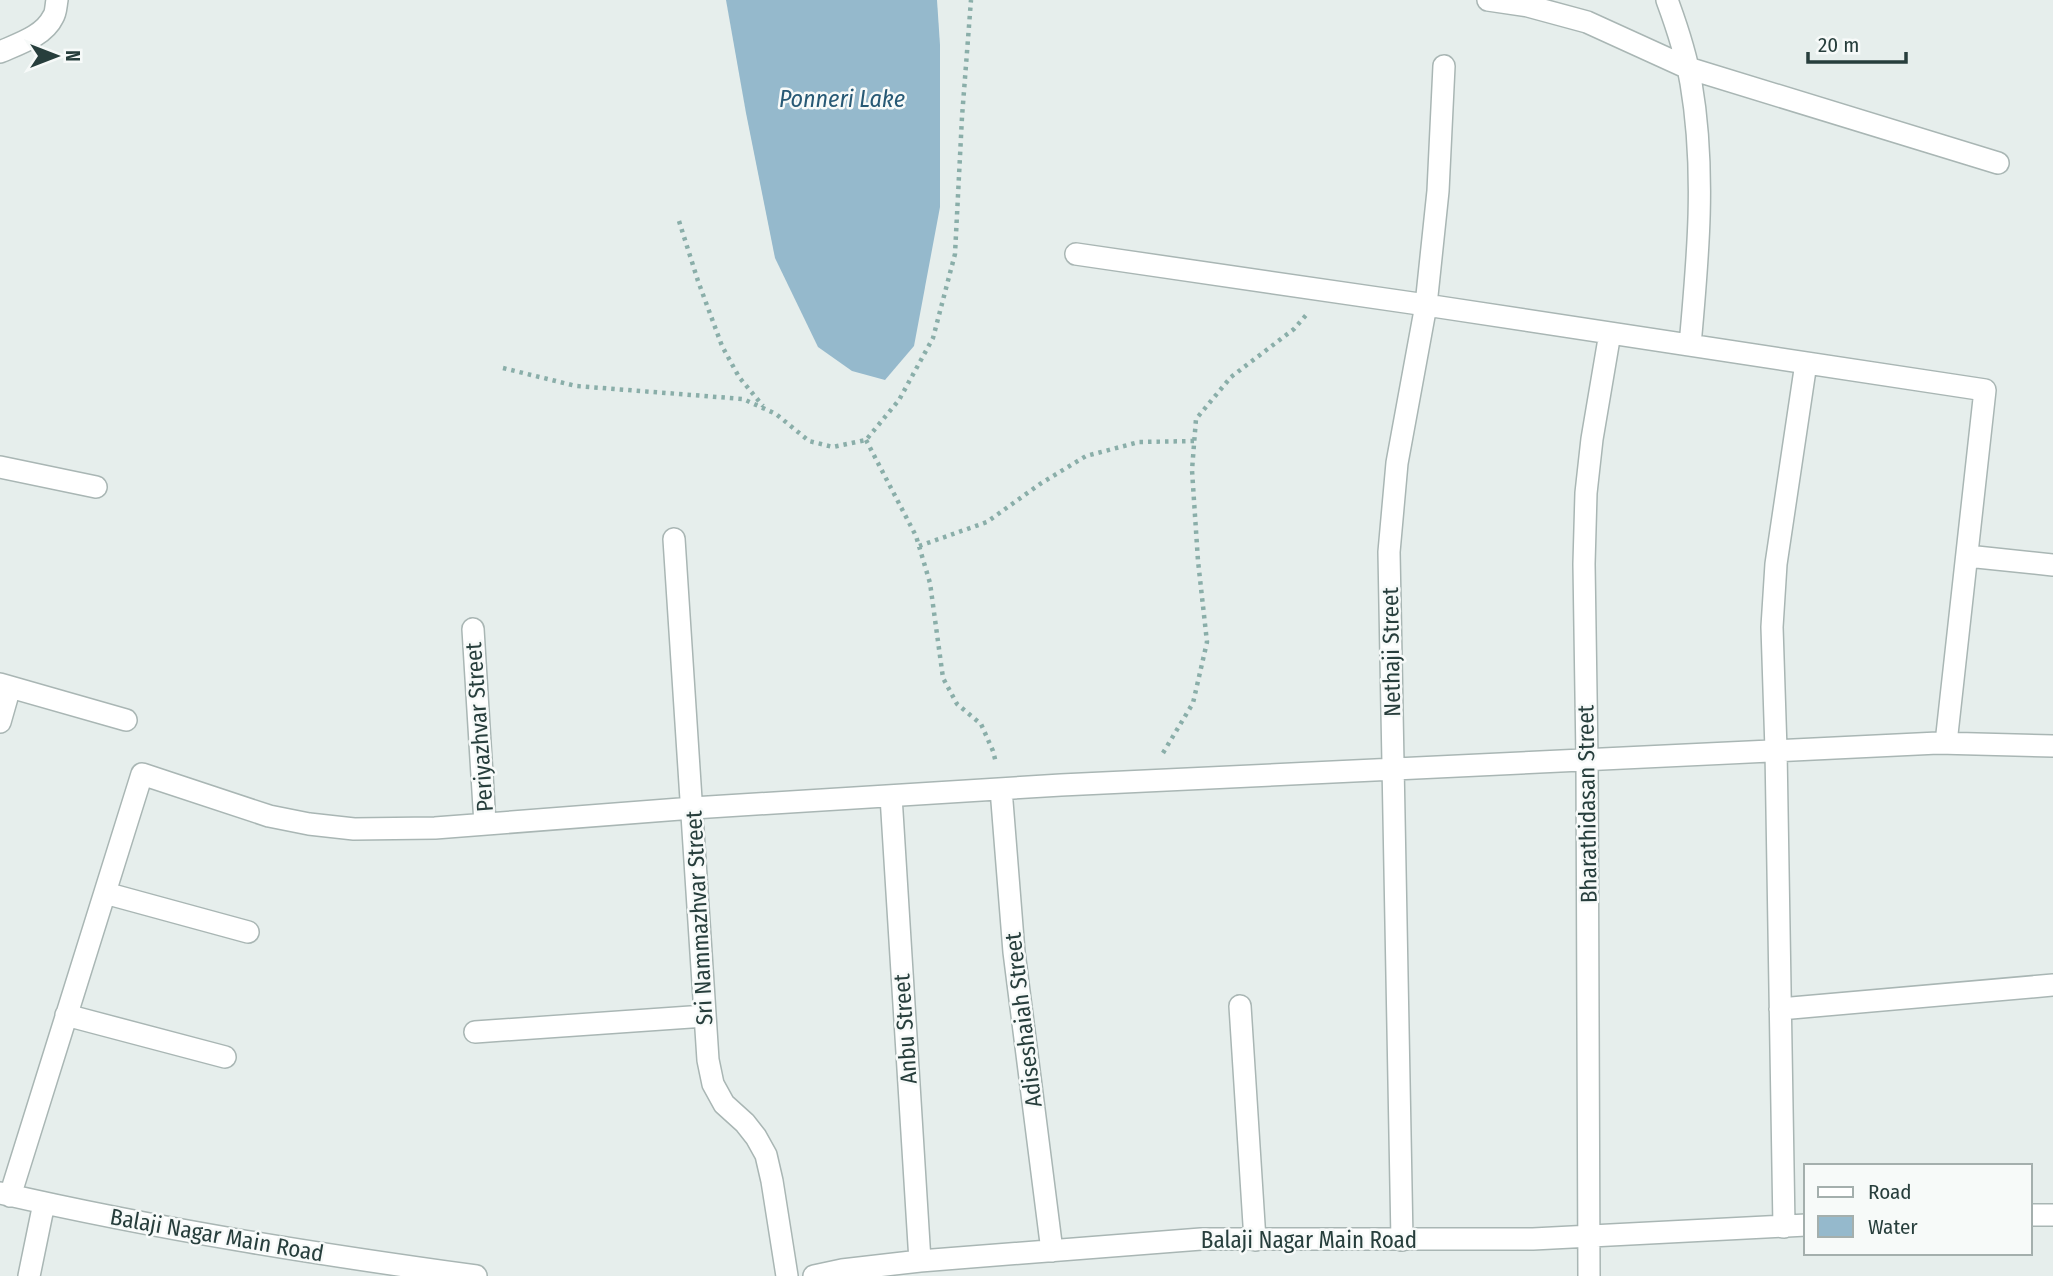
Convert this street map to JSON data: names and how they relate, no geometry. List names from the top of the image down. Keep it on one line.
{"streets":{"street":["Nethaji Street","Periyazhvar Street","Bharathidasan Street","Sri Nammazhvar Street","Adiseshaiah Street","Anbu Street","Balaji Nagar Main Road"]},"crossings":[["Nethaji Street","Balaji Nagar Main Road"],["Bharathidasan Street","Balaji Nagar Main Road"],["Adiseshaiah Street","Balaji Nagar Main Road"],["Anbu Street","Balaji Nagar Main Road"]],"water":["Ponneri Lake"],"legend":["Road","Water"],"scale_bar":"20 m","north":"right"}
